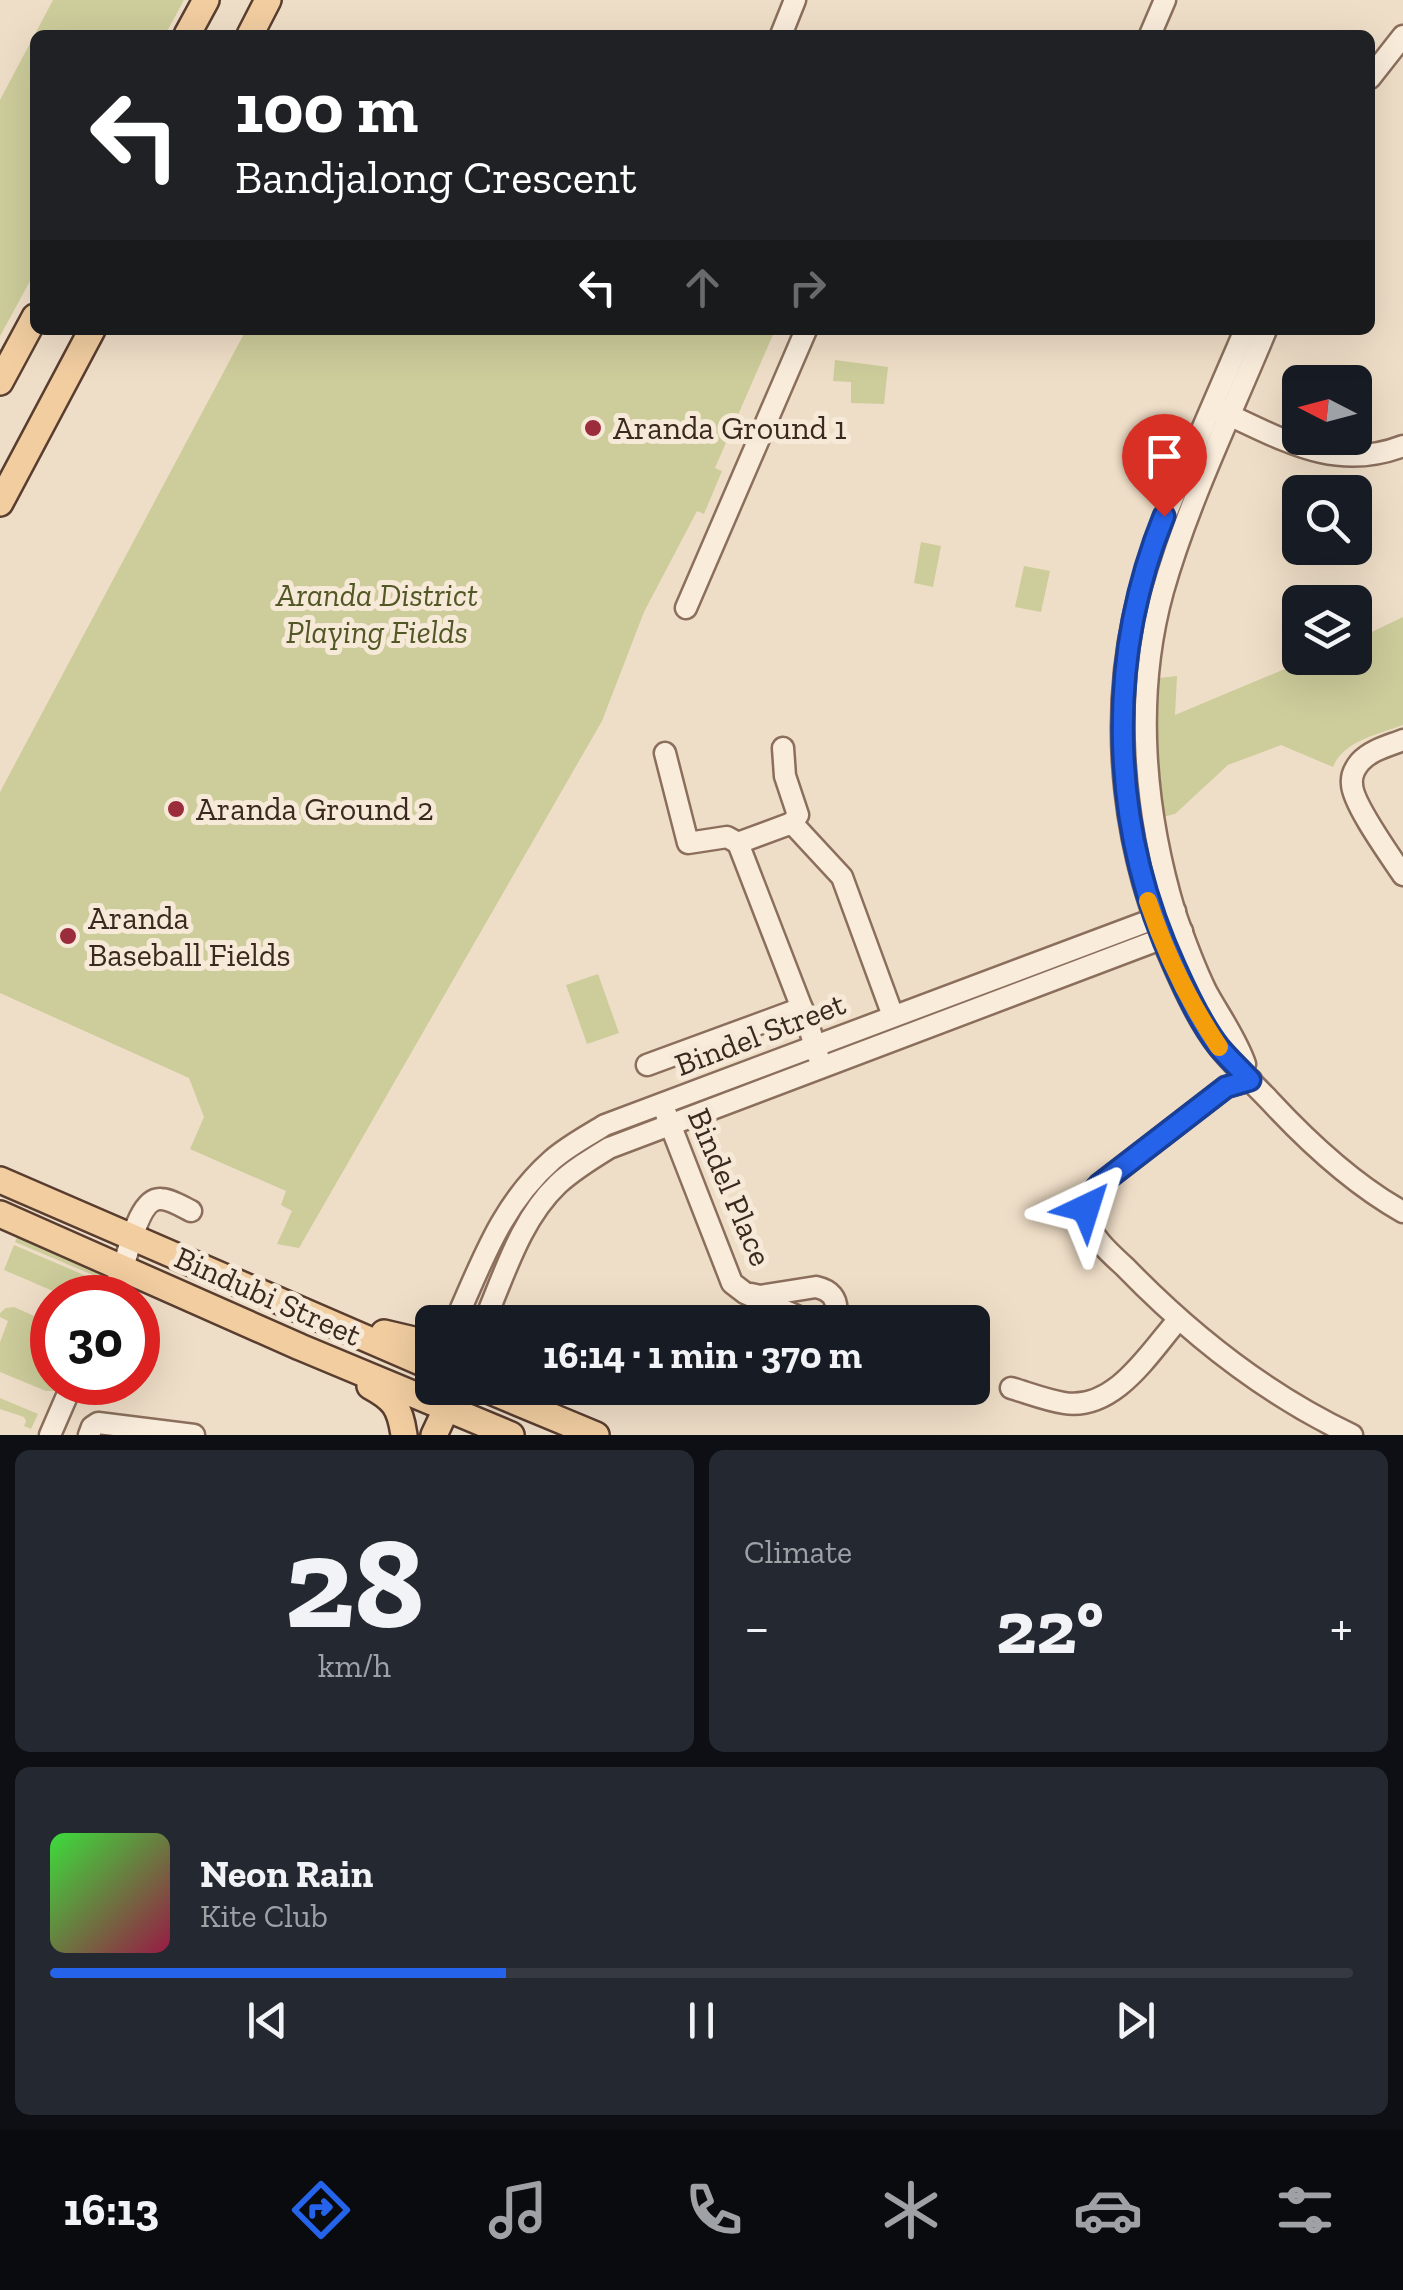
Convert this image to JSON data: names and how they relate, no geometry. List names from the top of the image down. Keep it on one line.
{"streets":{"main road":["Bindubi Street"],"street":["Bindel Street","Bindel Place"]},"crossings":[["Bindel Street","Bindel Place"]],"parks":["Aranda District Playing Fields"],"places":["Aranda Ground 1","Aranda Ground 2","Aranda Baseball Fields"],"north":"left","page":{"turn":["100 m","Bandjalong Crescent"],"limit":"30","trip":"16:14 · 1 min · 370 m","tile":[["28","km/h"],"Climate"],"heat":["−","22°","+"],"song":["Neon Rain","Kite Club"],"tabs":"16:13"}}
